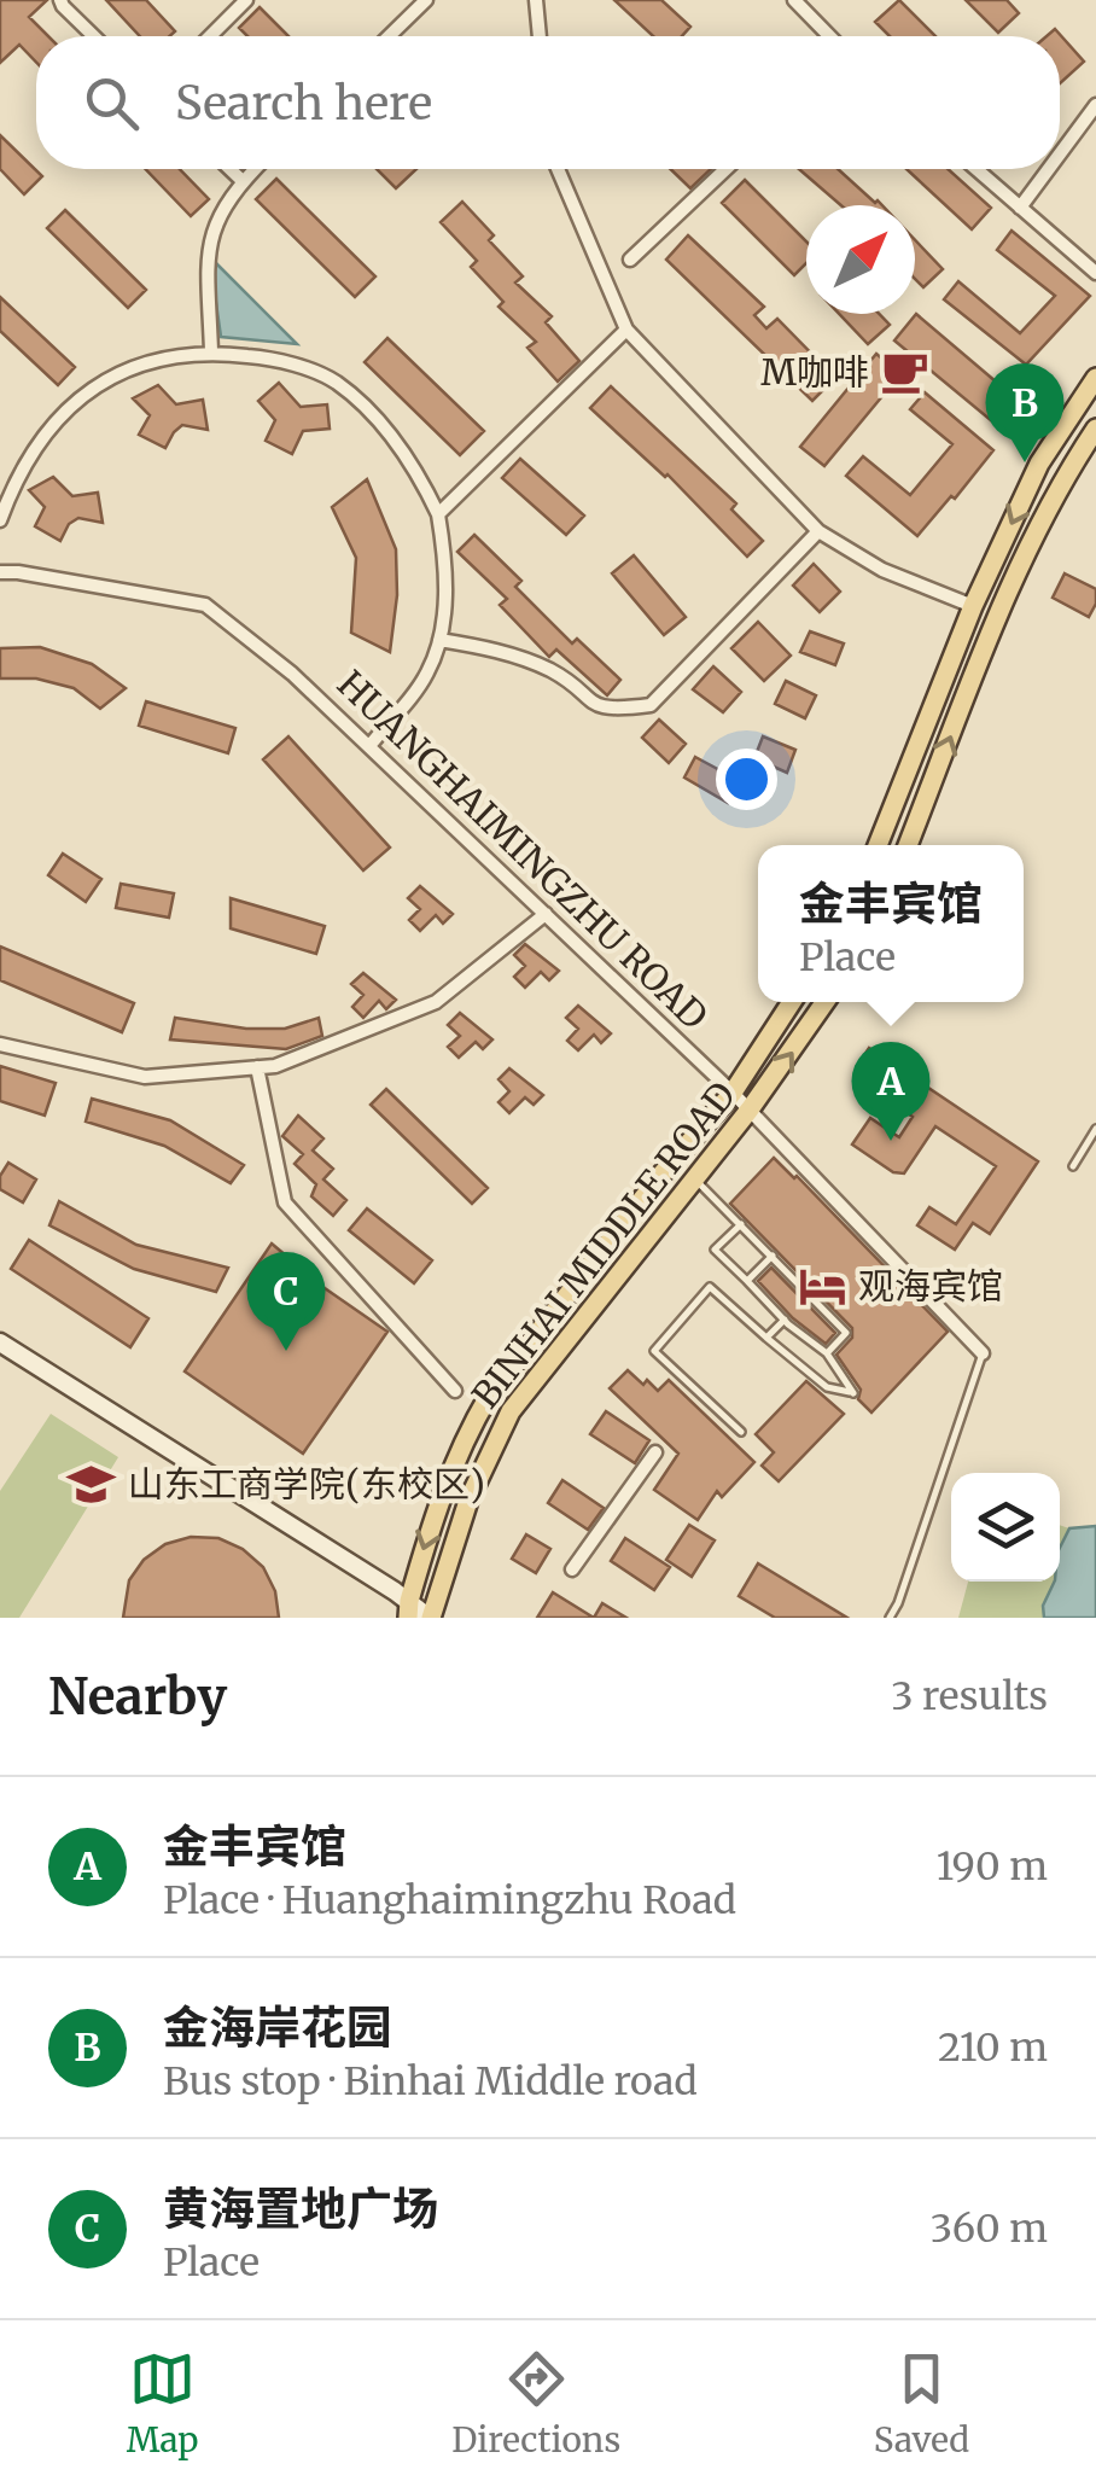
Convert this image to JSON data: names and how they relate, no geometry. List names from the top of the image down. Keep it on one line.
{"streets":{"main road":["BINHAI MIDDLE ROAD"],"street":["HUANGHAIMINGZHU ROAD"]},"crossings":[["HUANGHAIMINGZHU ROAD","BINHAI MIDDLE ROAD"]],"places":{"cafe":["M咖啡"],"hotel":["观海宾馆"],"school or university":["山东工商学院(东校区)"]},"north":"top right","page":{"search":"Search here","pins":["B","A","C"],"popup":["金丰宾馆","Place"],"heading":["Nearby","3 results"],"list":[{"mark":"A","name":"金丰宾馆","note":"Place · Huanghaimingzhu Road","value":"190 m"},{"mark":"B","name":"金海岸花园","note":"Bus stop · Binhai Middle road","value":"210 m"},{"mark":"C","name":"黄海置地广场","note":"Place","value":"360 m"}],"nav":["Map","Directions","Saved"]}}
